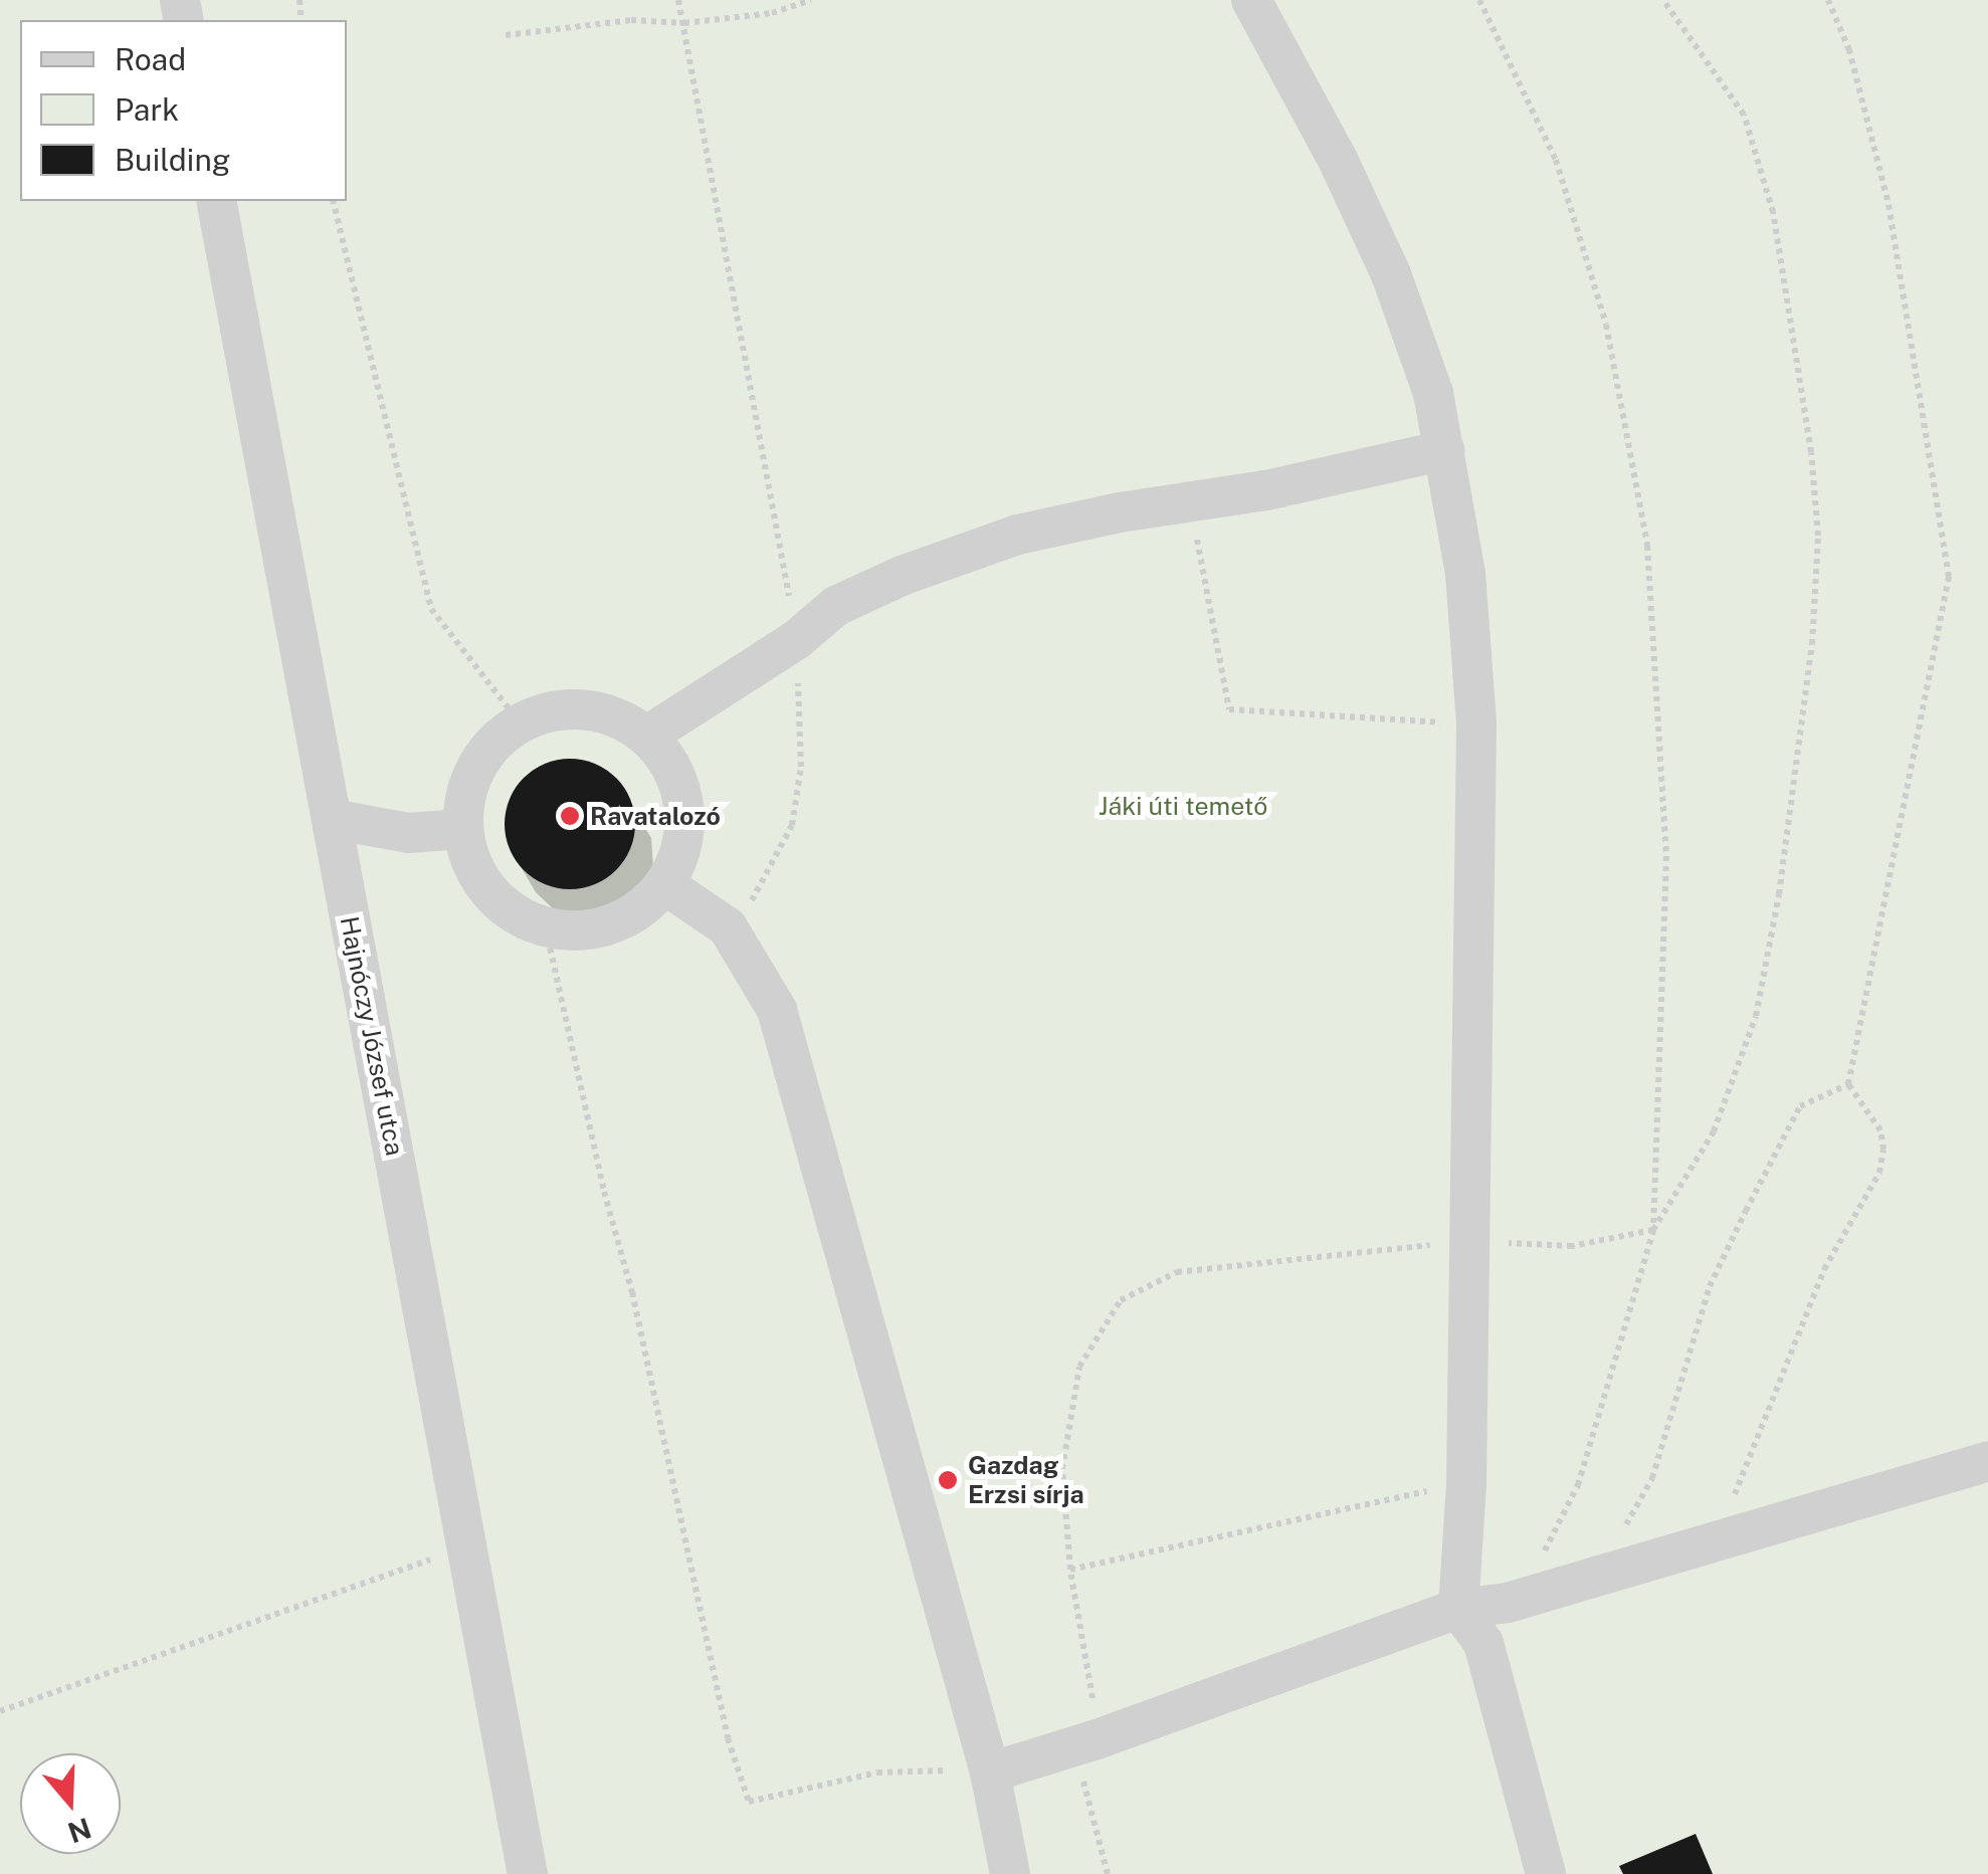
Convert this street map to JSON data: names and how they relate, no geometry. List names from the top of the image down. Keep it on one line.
{"streets":{"street":["Hajnóczy József utca"]},"parks":["Jáki úti temető"],"places":["Ravatalozó","Gazdag Erzsi sírja"],"legend":["Road","Park","Building"],"north":"bottom"}
